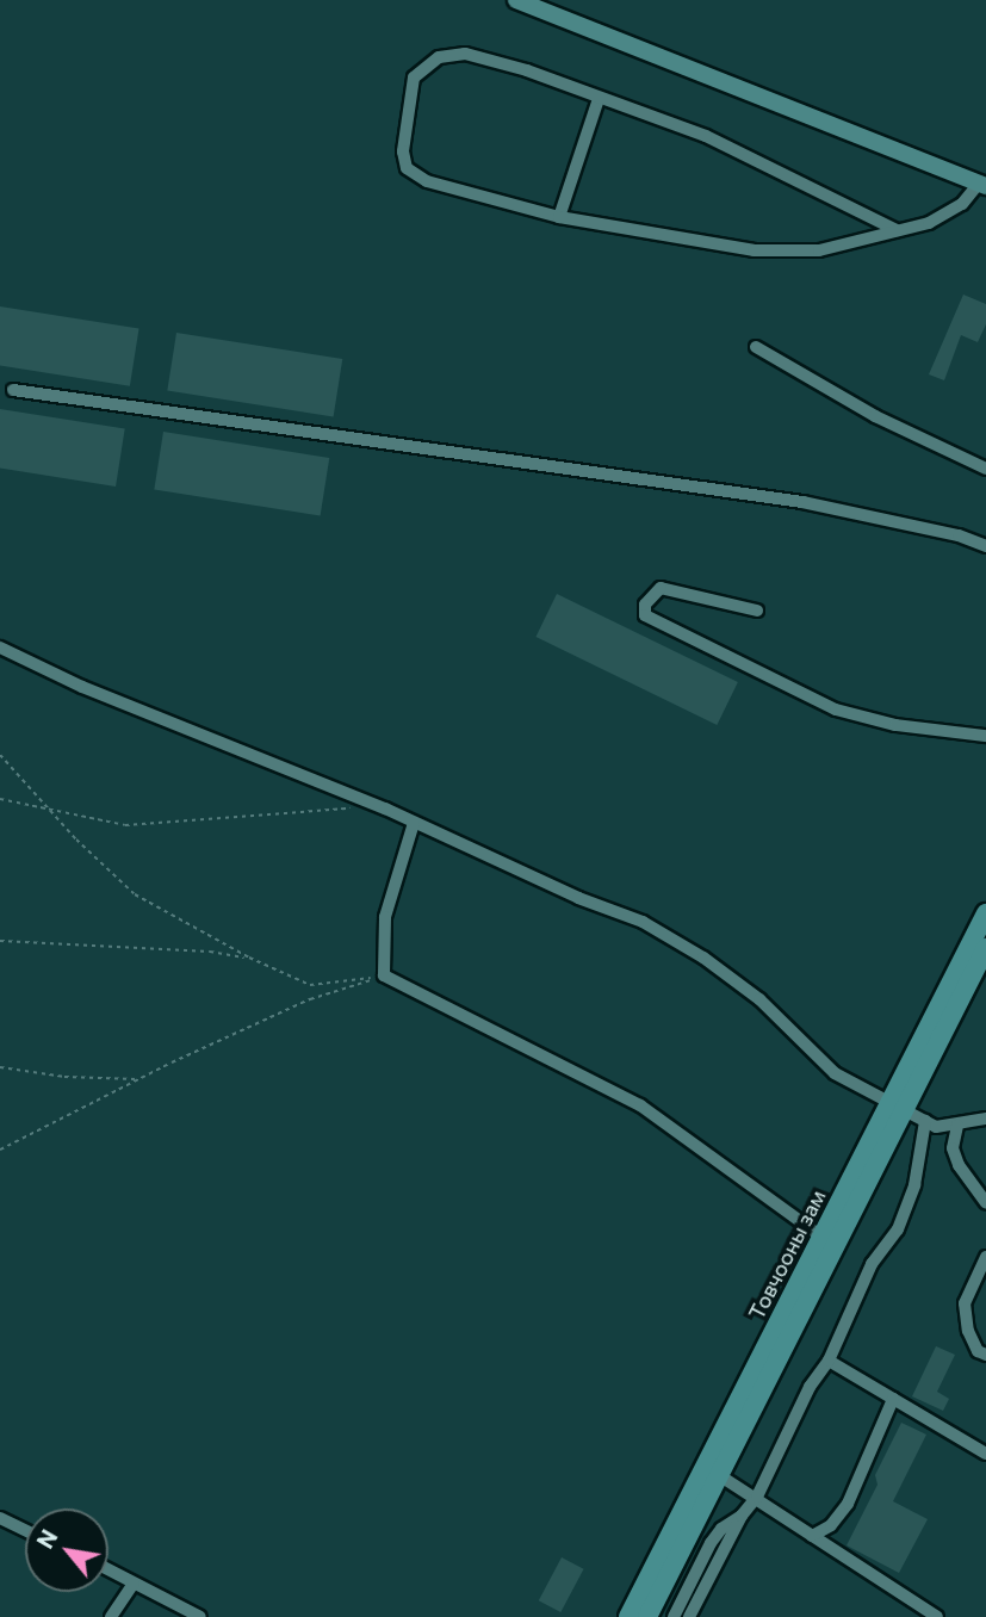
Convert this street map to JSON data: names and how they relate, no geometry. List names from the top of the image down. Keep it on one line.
{"streets":{"highway":["Товчооны зам"]},"north":"top left"}
